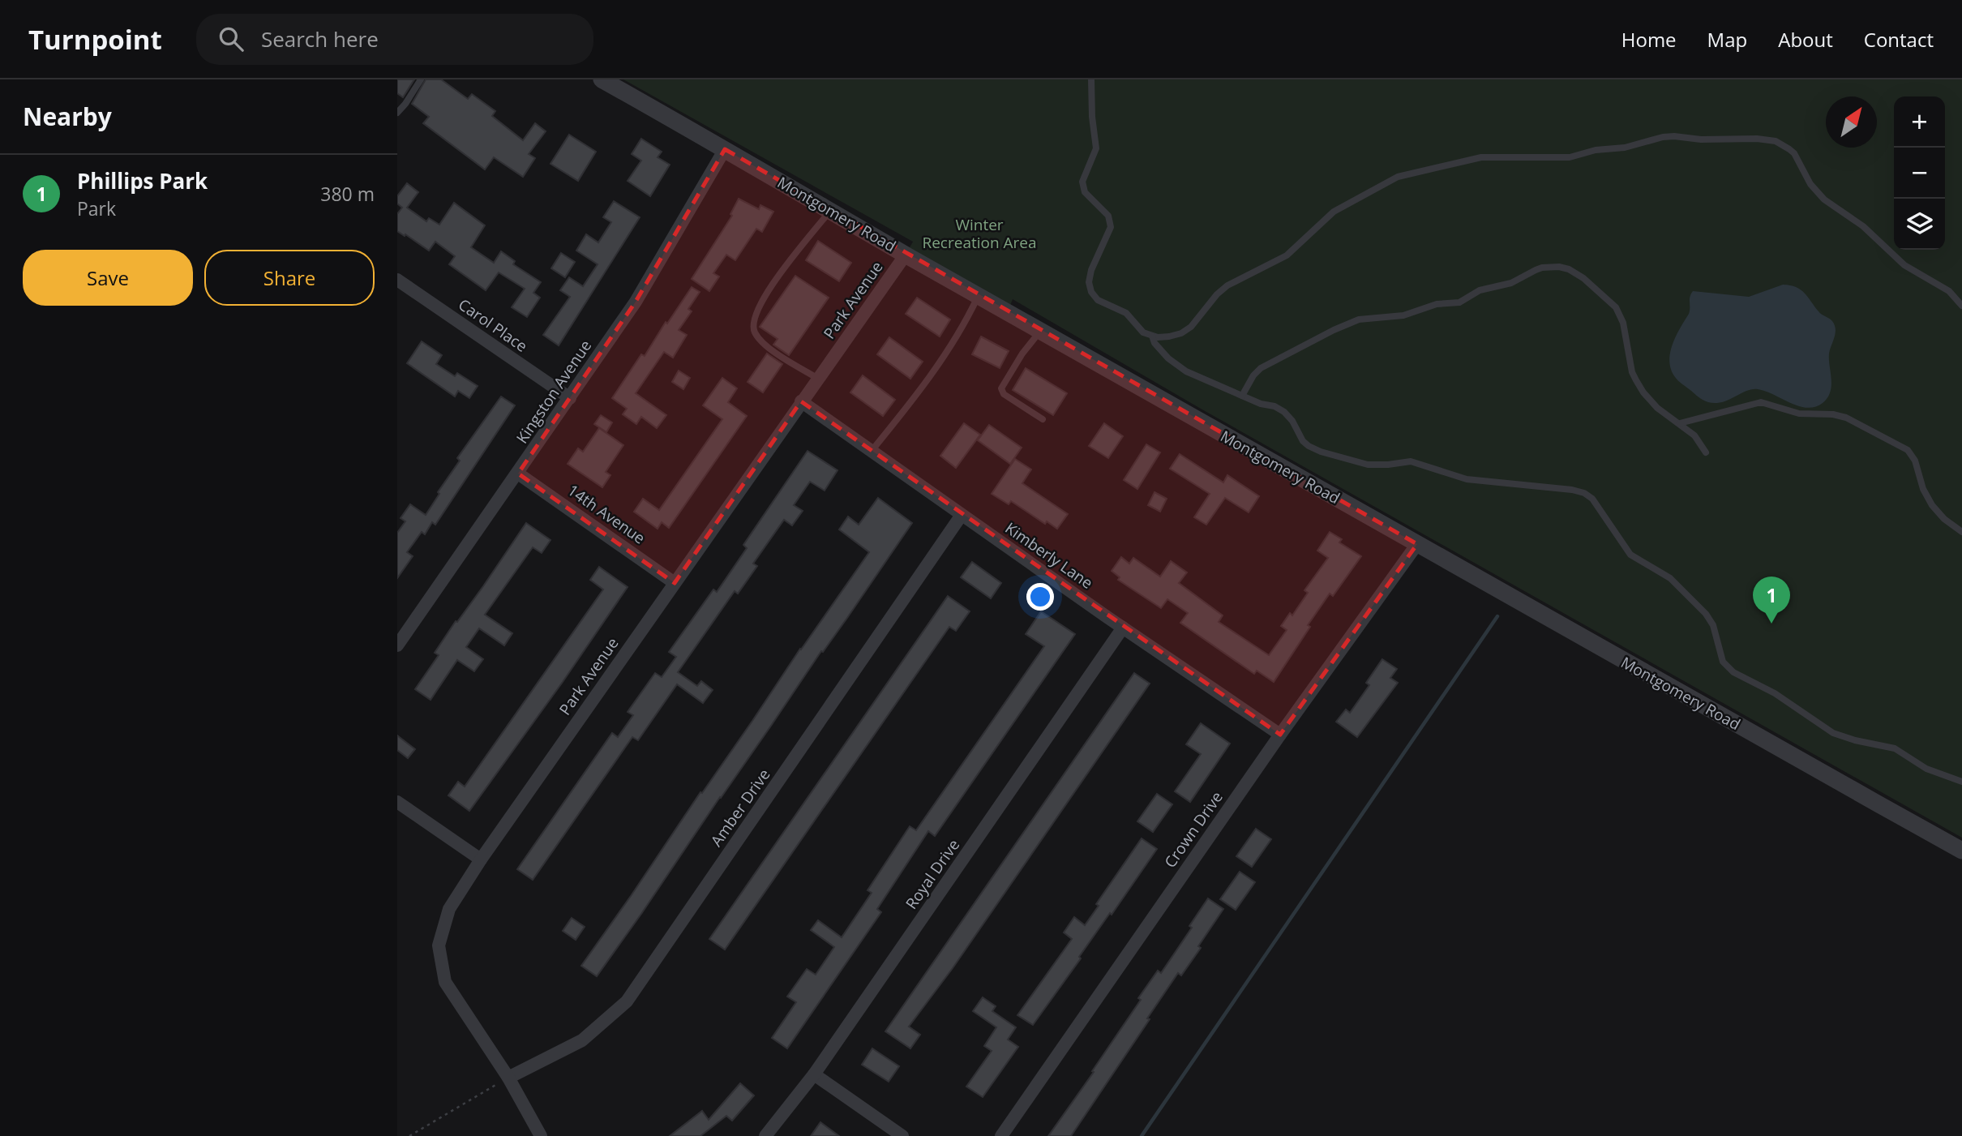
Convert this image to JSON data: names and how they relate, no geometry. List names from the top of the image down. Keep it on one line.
{"streets":{"street":["Montgomery Road","Park Avenue","Carol Place","Kingston Avenue","14th Avenue","Kimberly Lane","Amber Drive","Crown Drive","Royal Drive"]},"crossings":[["Montgomery Road","Park Avenue"],["Montgomery Road","Kingston Avenue"],["Montgomery Road","Crown Drive"],["Park Avenue","14th Avenue"],["Park Avenue","Kimberly Lane"],["Park Avenue","Amber Drive"],["Carol Place","Kingston Avenue"],["Kingston Avenue","14th Avenue"],["Kimberly Lane","Amber Drive"],["Kimberly Lane","Crown Drive"],["Kimberly Lane","Royal Drive"]],"parks":["Winter Recreation Area"],"north":"top right","page":{"header":"Turnpoint","search":"Search here","nav":["Home","Map","About","Contact"],"heading":"Nearby","map_buttons":["+","−"],"list":[{"mark":"1","name":"Phillips Park","note":"Park","value":"380 m"}],"buttons":["Save","Share"],"pins":"1"}}
